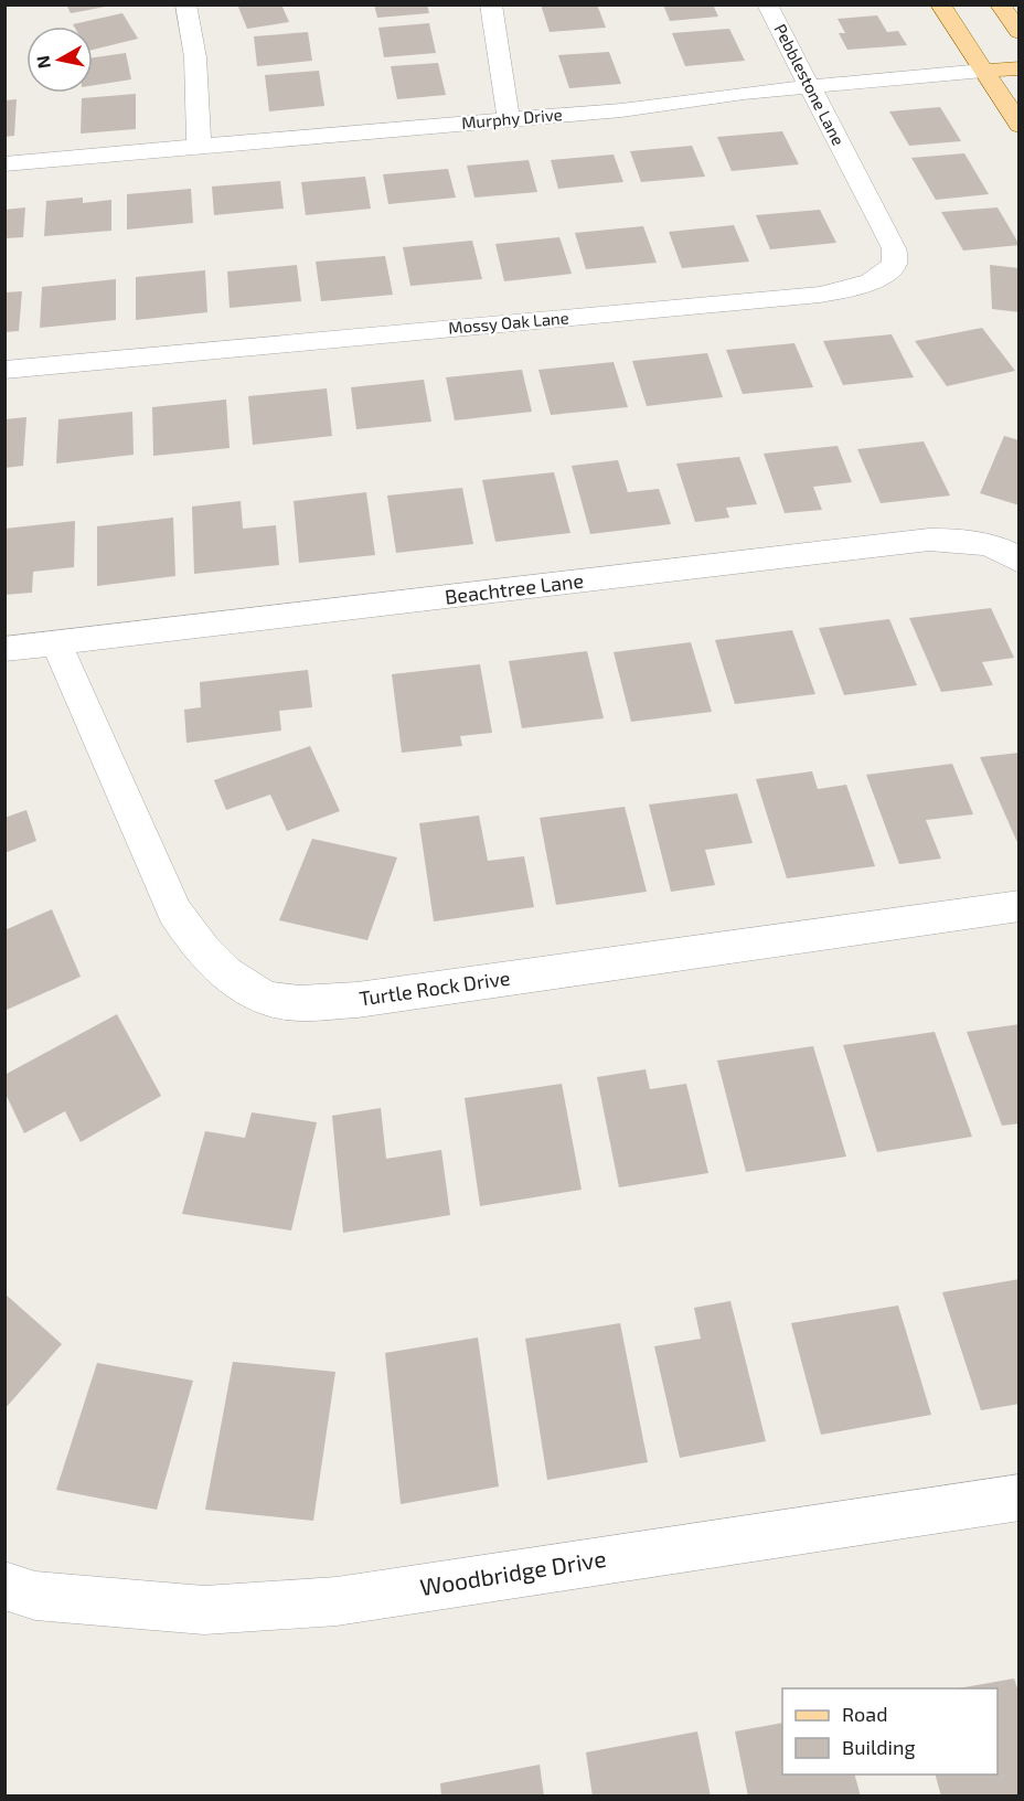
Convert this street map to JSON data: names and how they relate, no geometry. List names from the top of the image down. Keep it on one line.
{"streets":{"main road":["Murphy Drive"],"street":["Pebblestone Lane","Mossy Oak Lane","Beachtree Lane","Turtle Rock Drive","Woodbridge Drive"]},"crossings":[["Pebblestone Lane","Murphy Drive"],["Pebblestone Lane","Mossy Oak Lane"],["Beachtree Lane","Turtle Rock Drive"]],"legend":["Road","Building"],"north":"left"}
